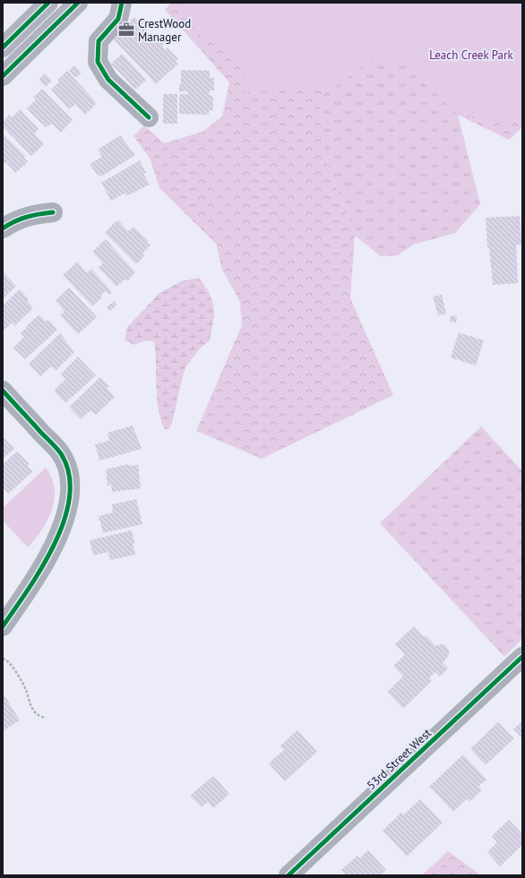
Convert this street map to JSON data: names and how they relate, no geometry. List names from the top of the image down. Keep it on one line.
{"streets":{"street":["53rd Street West"]},"parks":["Leach Creek Park"],"places":{"office":["CrestWood Manager"]}}
